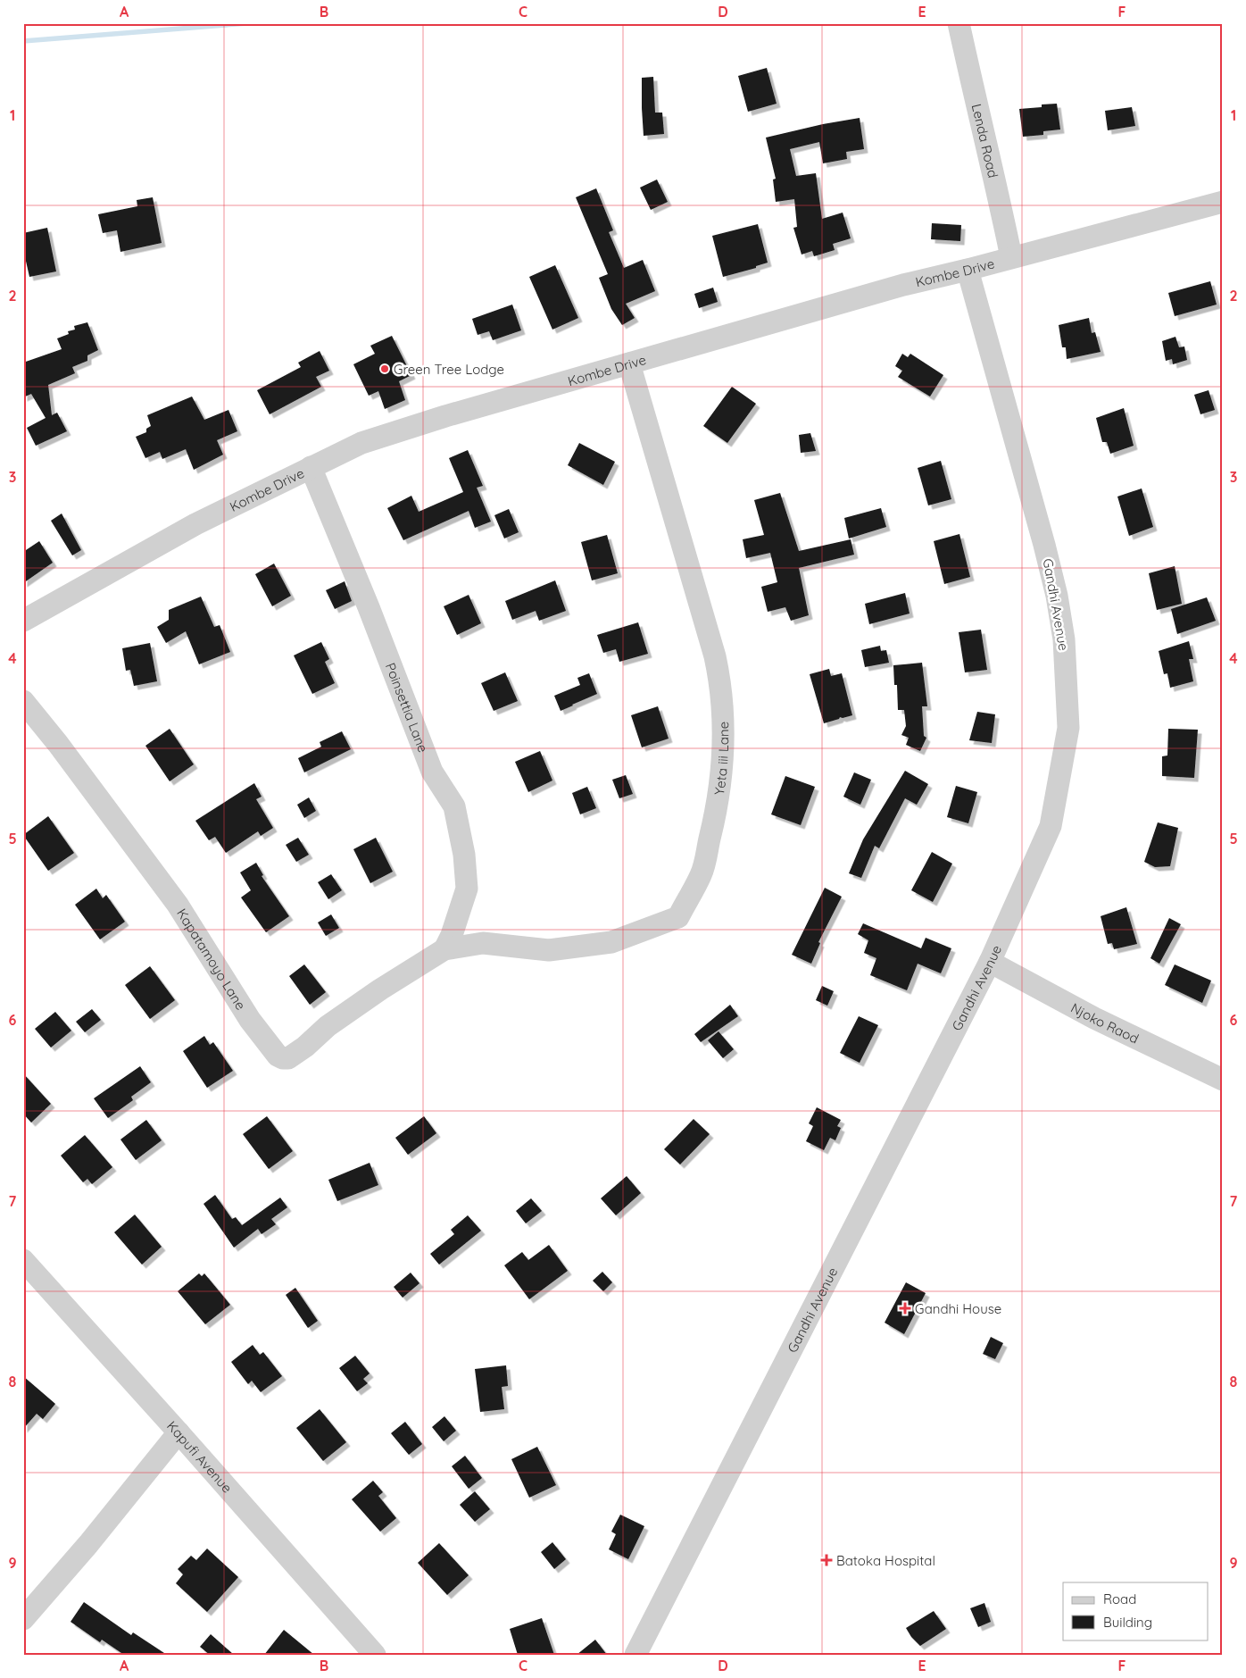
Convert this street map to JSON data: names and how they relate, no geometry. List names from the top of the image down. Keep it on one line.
{"streets":{"street":["Lenda Road","Kombe Drive","Gandhi Avenue","Poinsettia Lane","Yeta iii Lane","Kapatamoyo Lane","Njoko Raod","Kapufi Avenue"]},"crossings":[["Lenda Road","Kombe Drive"],["Kombe Drive","Gandhi Avenue"],["Kombe Drive","Poinsettia Lane"],["Kombe Drive","Yeta iii Lane"],["Gandhi Avenue","Njoko Raod"],["Poinsettia Lane","Yeta iii Lane"],["Poinsettia Lane","Kapatamoyo Lane"],["Yeta iii Lane","Kapatamoyo Lane"]],"places":{"other":["Green Tree Lodge"],"health":["Gandhi House","Batoka Hospital"]},"legend":["Road","Building"],"grid":{"columns":["A","B","C","D","E","F"],"rows":["1","2","3","4","5","6","7","8","9"]}}
